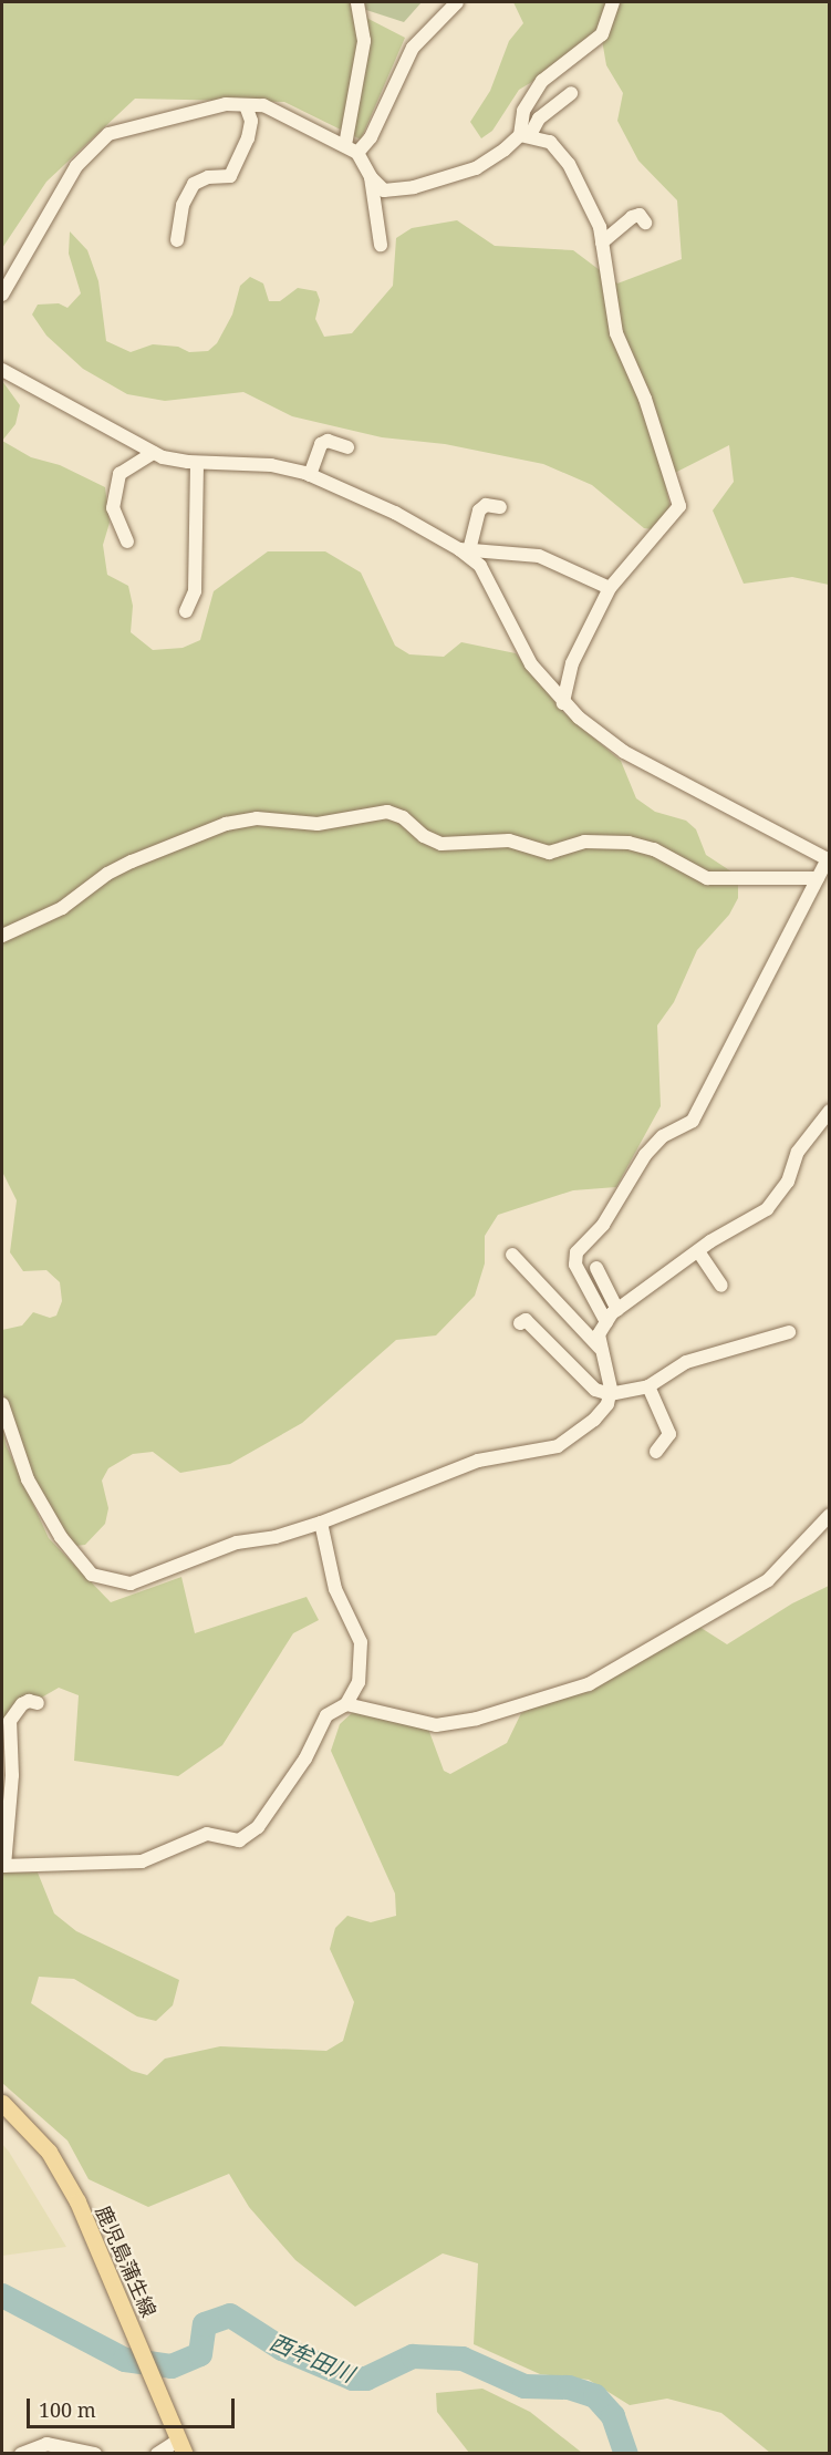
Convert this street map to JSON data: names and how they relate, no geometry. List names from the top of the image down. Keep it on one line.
{"streets":{"main road":["鹿児島蒲生線"]},"water":["西牟田川"],"scale_bar":"100 m"}
